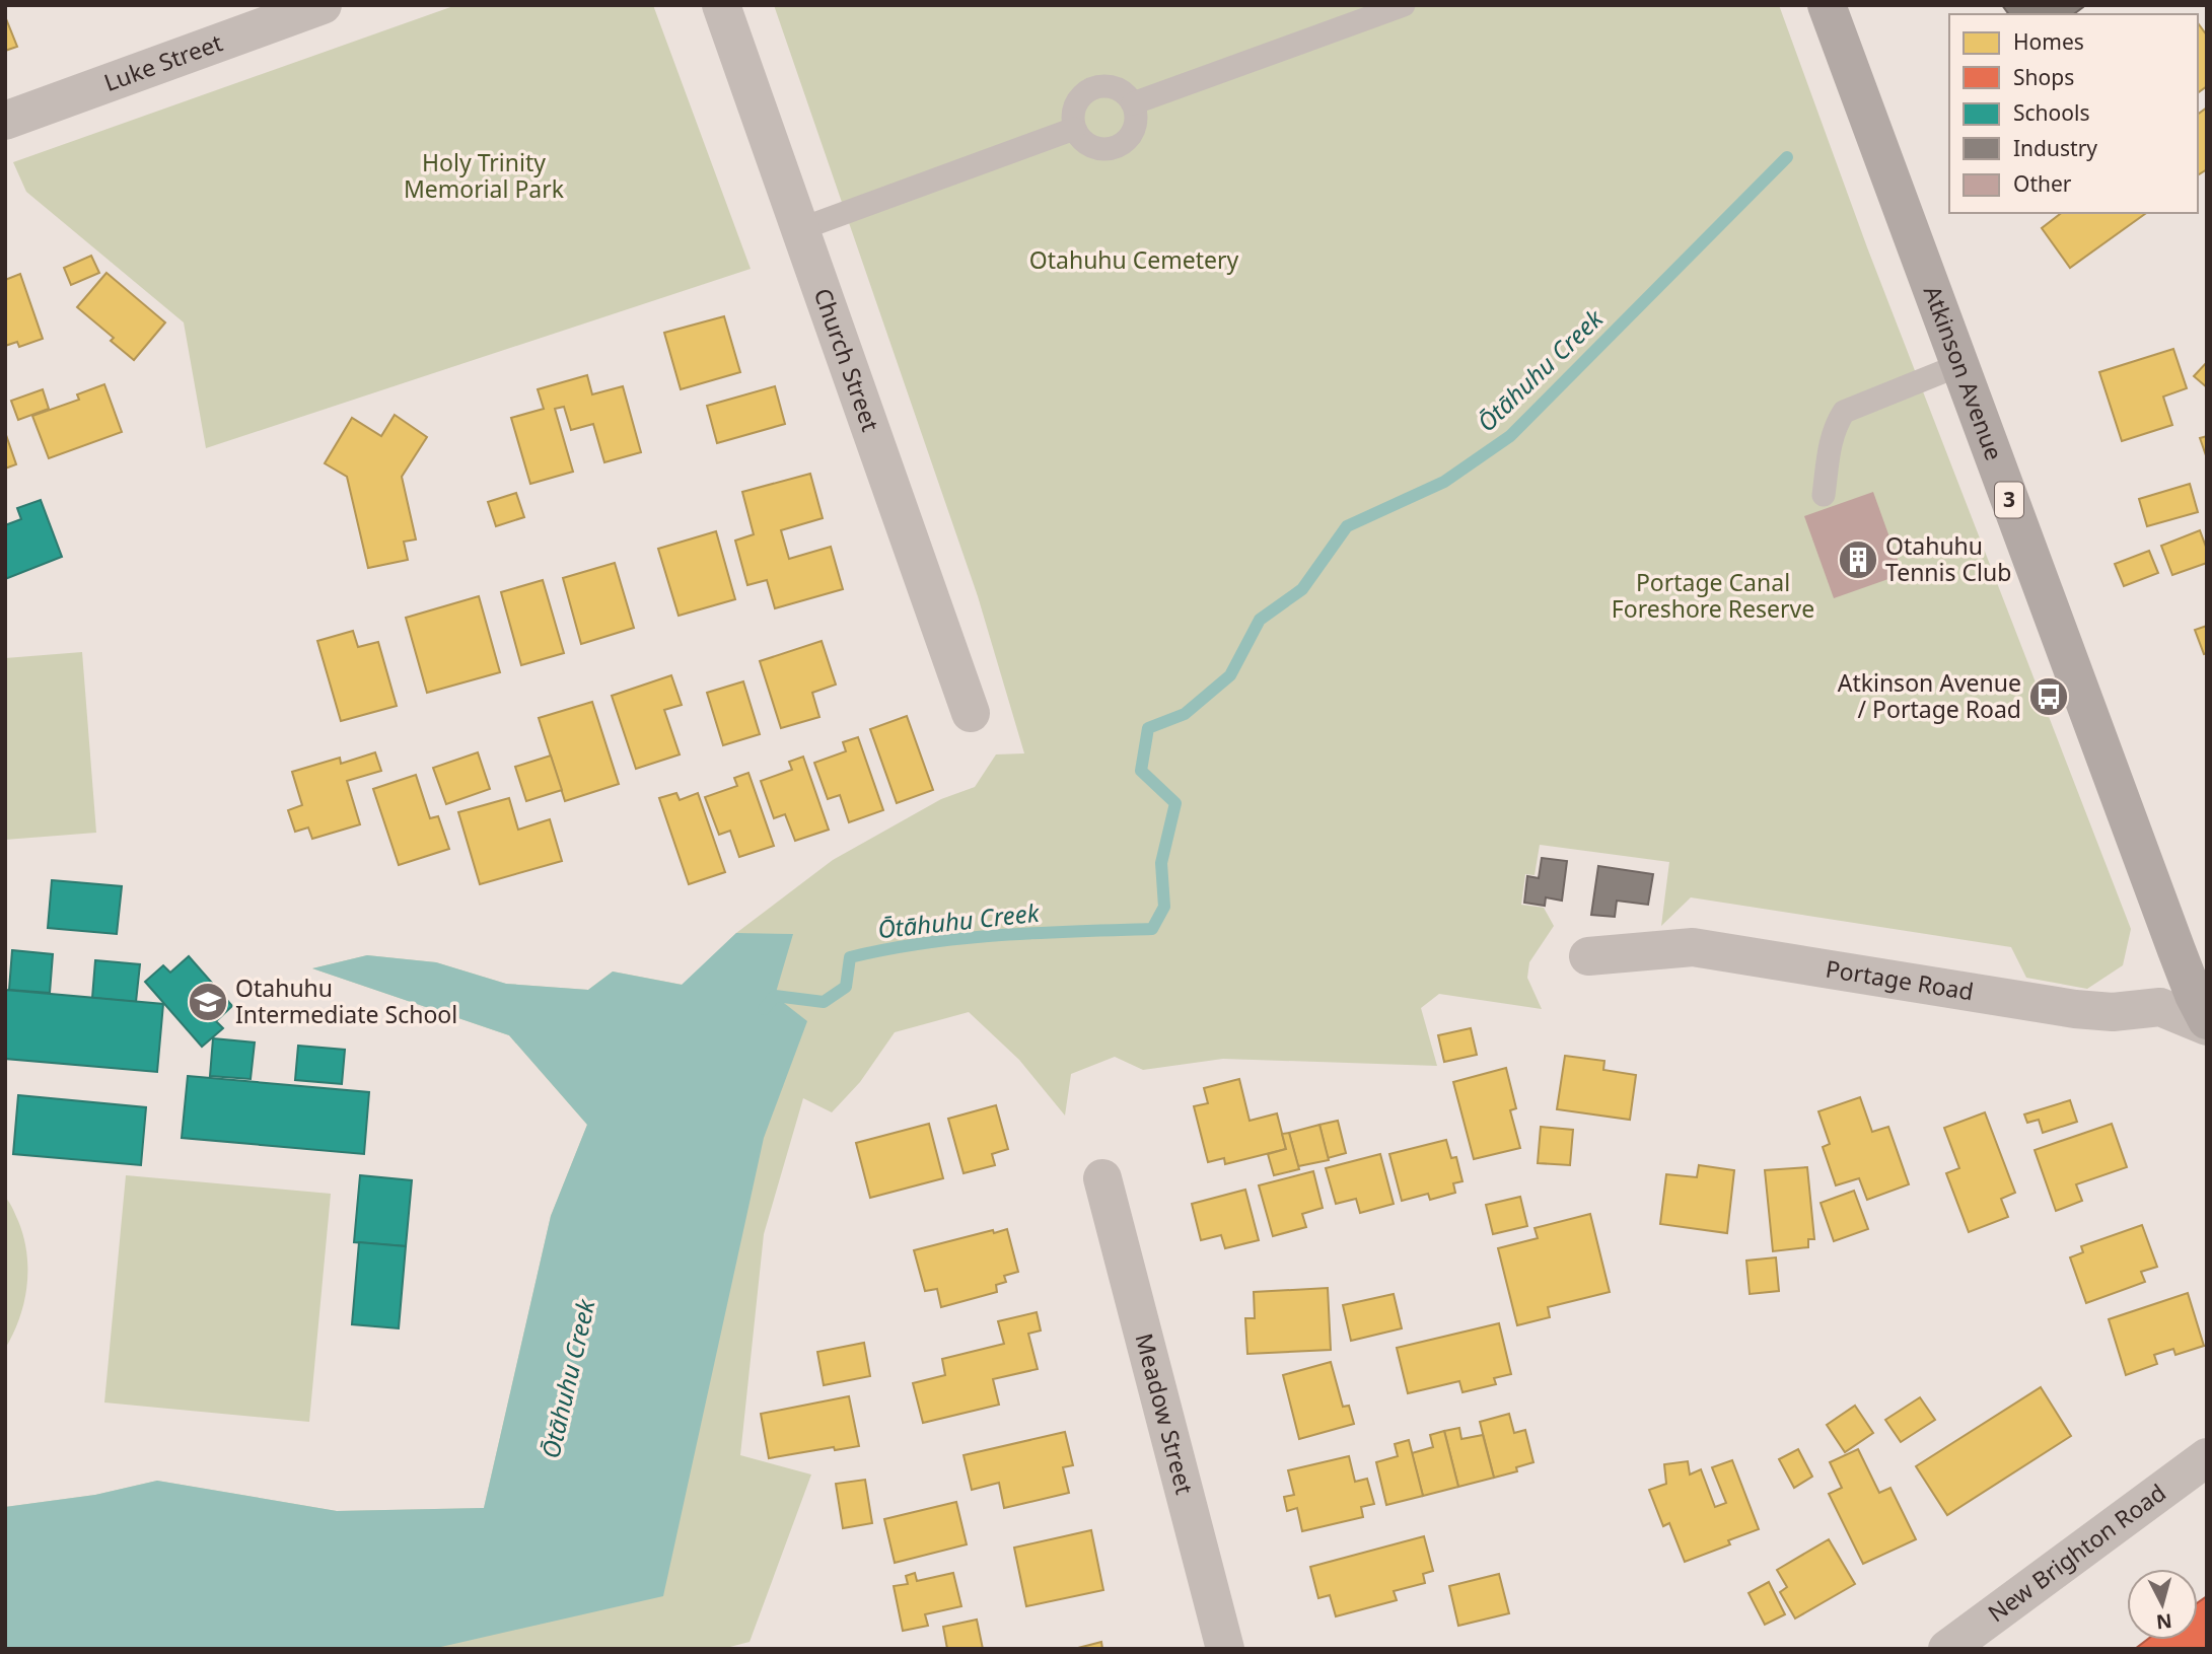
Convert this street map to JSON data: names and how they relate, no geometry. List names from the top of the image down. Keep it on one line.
{"streets":{"main road":["Atkinson Avenue","3"],"street":["Luke Street","Church Street","Portage Road","Meadow Street","New Brighton Road"]},"water":["Ōtāhuhu Creek"],"parks":["Holy Trinity Memorial Park","Otahuhu Cemetery","Portage Canal Foreshore Reserve"],"places":{"building":["Otahuhu Tennis Club"],"bus stop":["Atkinson Avenue / Portage Road"],"school or university":["Otahuhu Intermediate School"]},"legend":["Homes","Shops","Schools","Industry","Other"],"north":"bottom"}
